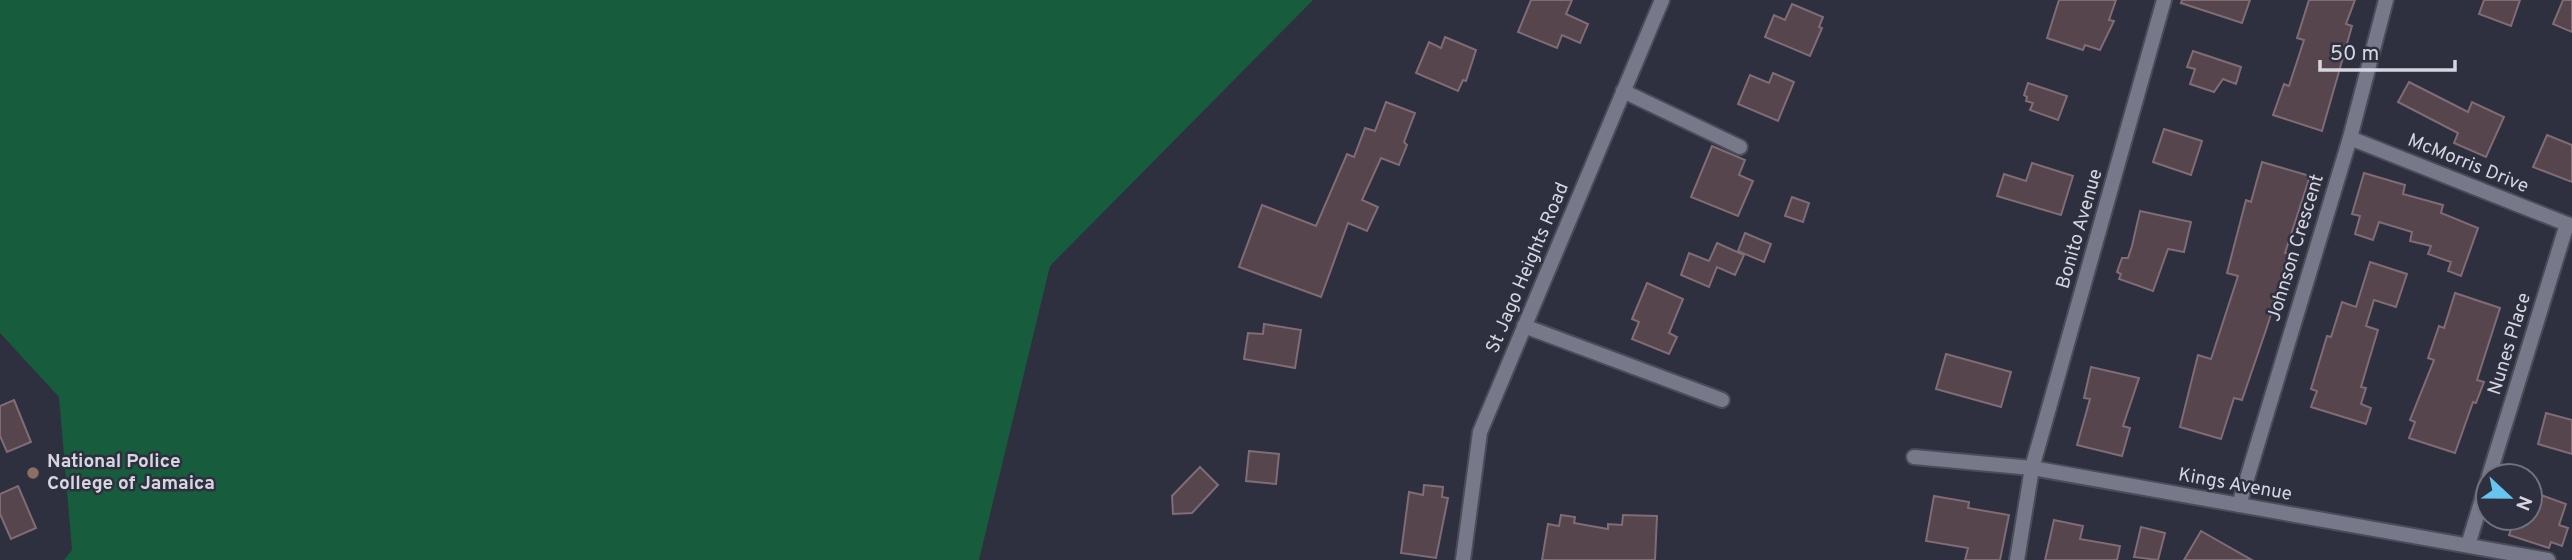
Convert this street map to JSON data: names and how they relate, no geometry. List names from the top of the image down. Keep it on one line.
{"streets":{"street":["McMorris Drive","Bonito Avenue","Johnson Crescent","St Jago Heights Road","Nunes Place","Kings Avenue"]},"crossings":[["McMorris Drive","Johnson Crescent"],["McMorris Drive","Nunes Place"],["Bonito Avenue","Kings Avenue"],["Johnson Crescent","Kings Avenue"],["Nunes Place","Kings Avenue"]],"places":["National Police College of Jamaica"],"scale_bar":"50 m","north":"right"}
